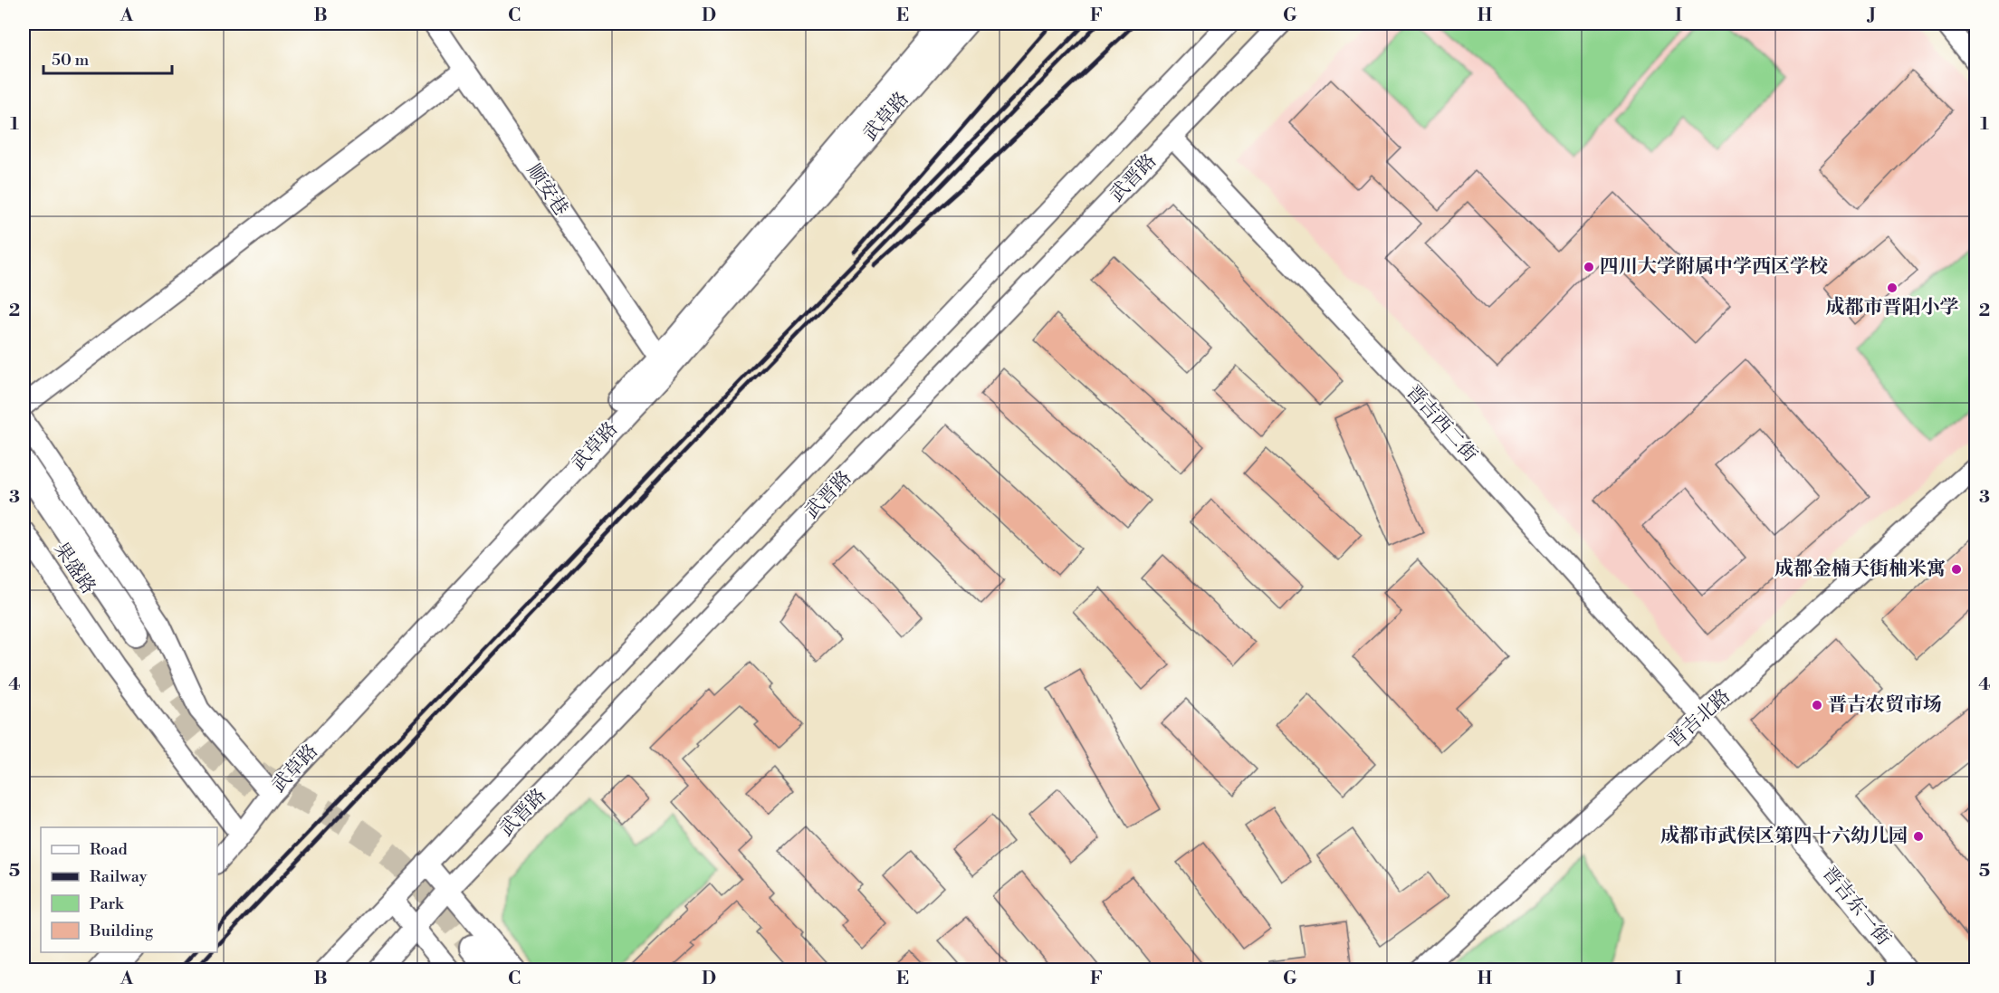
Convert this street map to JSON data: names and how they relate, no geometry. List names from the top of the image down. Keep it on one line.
{"streets":{"main road":["果盛路"],"street":["武草路","武晋路","顺安巷","晋吉西二街","晋吉北路","晋吉东一街"]},"crossings":[["武草路","顺安巷"],["武晋路","晋吉西二街"],["晋吉西二街","晋吉北路"],["晋吉西二街","晋吉东一街"],["晋吉北路","晋吉东一街"]],"places":["四川大学附属中学西区学校","成都市晋阳小学","成都金楠天街柚米寓","晋吉农贸市场","成都市武侯区第四十六幼儿园"],"legend":["Road","Railway","Park","Building"],"scale_bar":"50 m","grid":{"columns":["A","B","C","D","E","F","G","H","I","J"],"rows":["1","2","3","4","5"]}}
